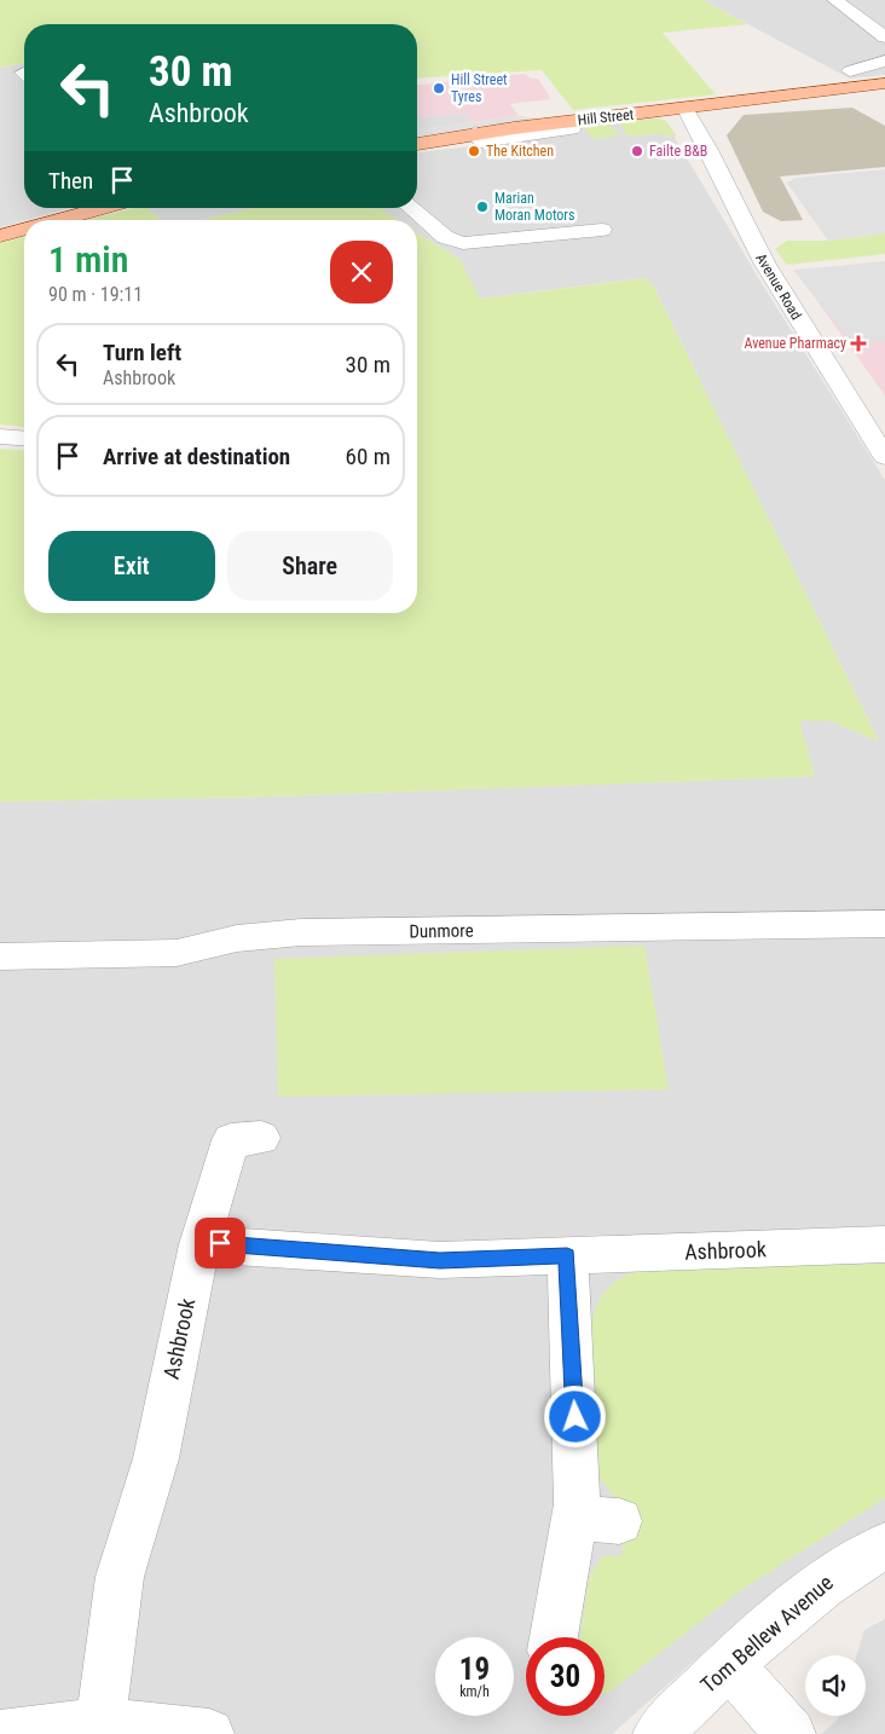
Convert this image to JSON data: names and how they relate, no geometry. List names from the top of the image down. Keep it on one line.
{"streets":{"main road":["Hill Street"],"street":["Avenue Road","Dunmore","Ashbrook","Tom Bellew Avenue"]},"crossings":[["Hill Street","Avenue Road"]],"places":{"other":["Hill Street Tyres","The Kitchen","Failte B&B","Marian Moran Motors"],"health":["Avenue Pharmacy"]},"page":{"turn":["30 m","Ashbrook"],"then":"Then","heading":["1 min","90 m · 19:11"],"list":[{"name":"Turn left","note":"Ashbrook","value":"30 m"},{"name":"Arrive at destination","value":"60 m"}],"buttons":["Exit","Share"],"speed":"19 km/h","limit":"30"}}
